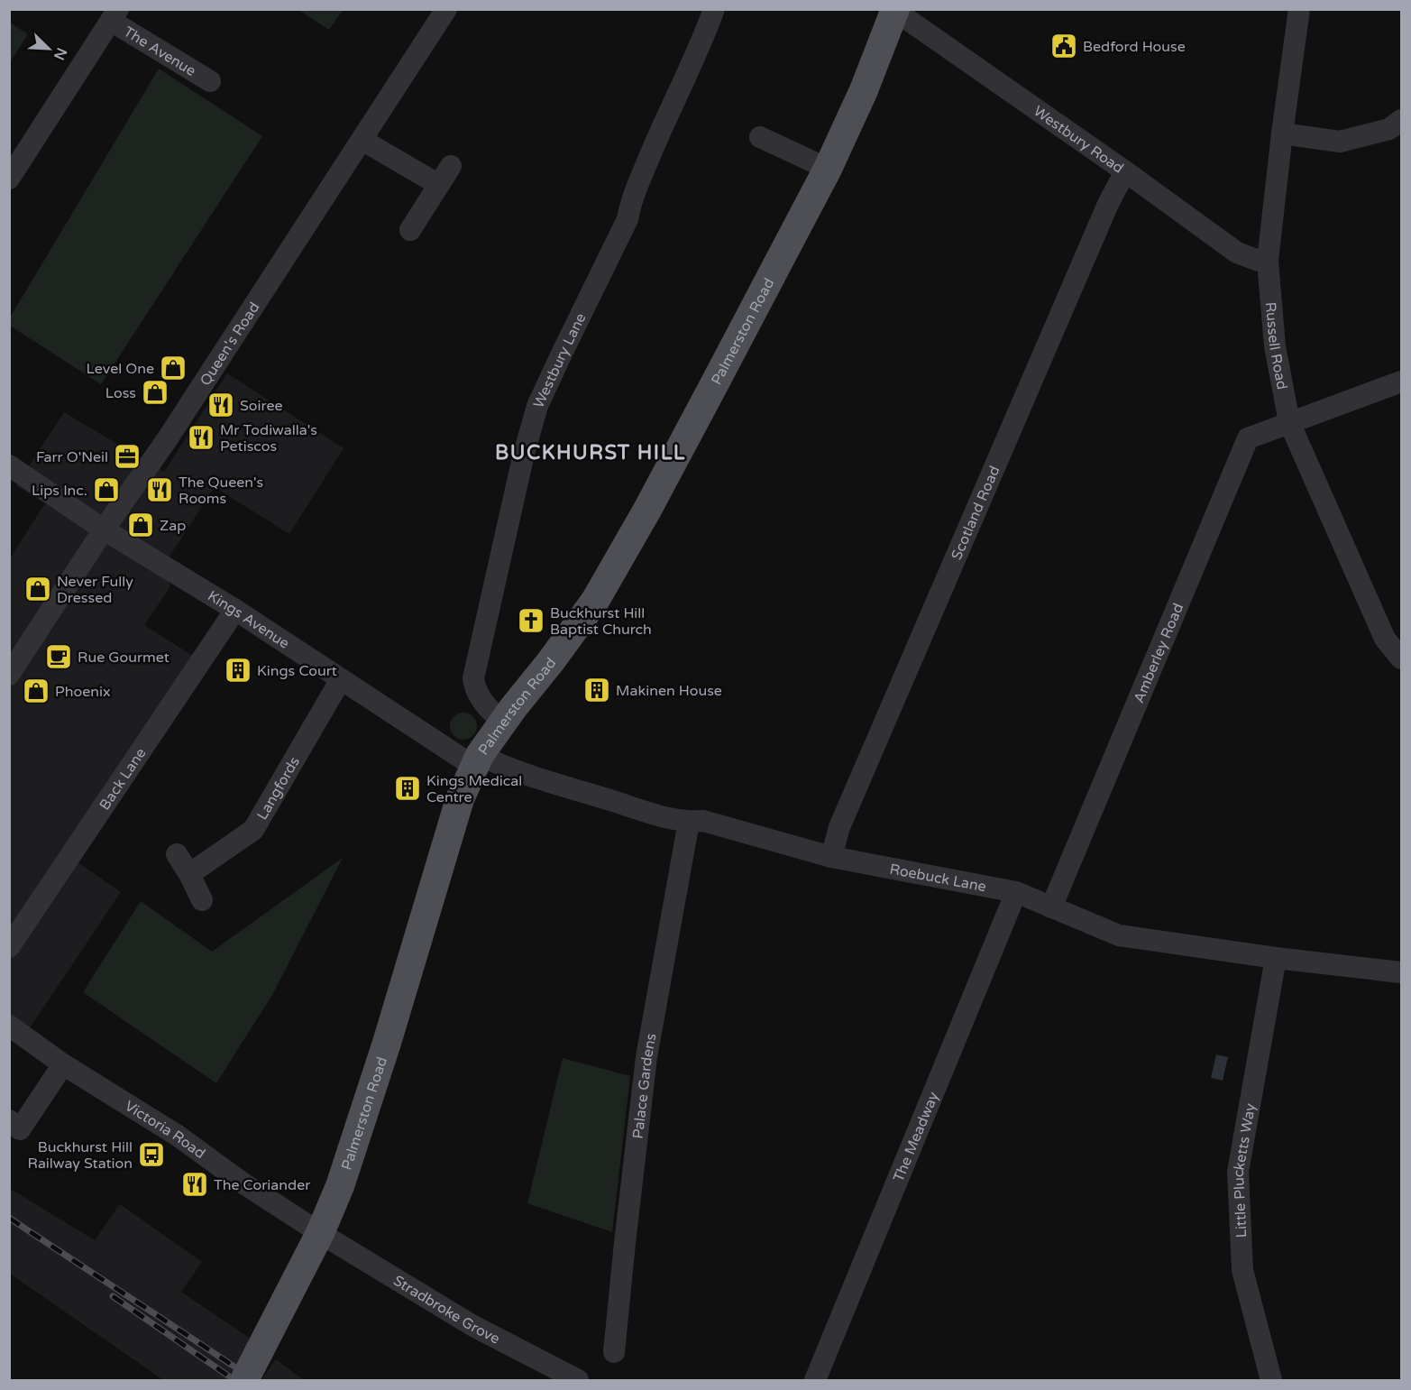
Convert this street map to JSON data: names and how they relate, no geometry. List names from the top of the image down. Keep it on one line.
{"streets":{"main road":["Palmerston Road"],"street":["The Avenue","Westbury Road","Queen's Road","Russell Road","Westbury Lane","Scotland Road","Kings Avenue","Amberley Road","Back Lane","Langfords","Roebuck Lane","Palace Gardens","Victoria Road","The Meadway","Little Plucketts Way","Stradbroke Grove"]},"crossings":[["Westbury Road","Palmerston Road"],["Westbury Road","Russell Road"],["Westbury Road","Scotland Road"],["Palmerston Road","Westbury Lane"],["Palmerston Road","Kings Avenue"],["Palmerston Road","Roebuck Lane"],["Palmerston Road","Victoria Road"],["Palmerston Road","Stradbroke Grove"],["Queen's Road","Kings Avenue"],["Russell Road","Amberley Road"],["Scotland Road","Roebuck Lane"],["Kings Avenue","Back Lane"],["Kings Avenue","Langfords"],["Kings Avenue","Roebuck Lane"],["Amberley Road","Roebuck Lane"],["Roebuck Lane","Palace Gardens"],["Roebuck Lane","The Meadway"],["Roebuck Lane","Little Plucketts Way"],["Victoria Road","Stradbroke Grove"]],"districts":["BUCKHURST HILL"],"places":{"public building":["Bedford House"],"shop":["Level One","Loss","Lips Inc.","Zap","Never Fully Dressed","Phoenix"],"restaurant":["Soiree","Mr Todiwalla's Petiscos","The Queen's Rooms","The Coriander"],"office":["Farr O'Neil"],"church":["Buckhurst Hill Baptist Church"],"cafe":["Rue Gourmet"],"building":["Kings Court","Makinen House","Kings Medical Centre"],"bus stop":["Buckhurst Hill Railway Station"]},"north":"bottom right"}
